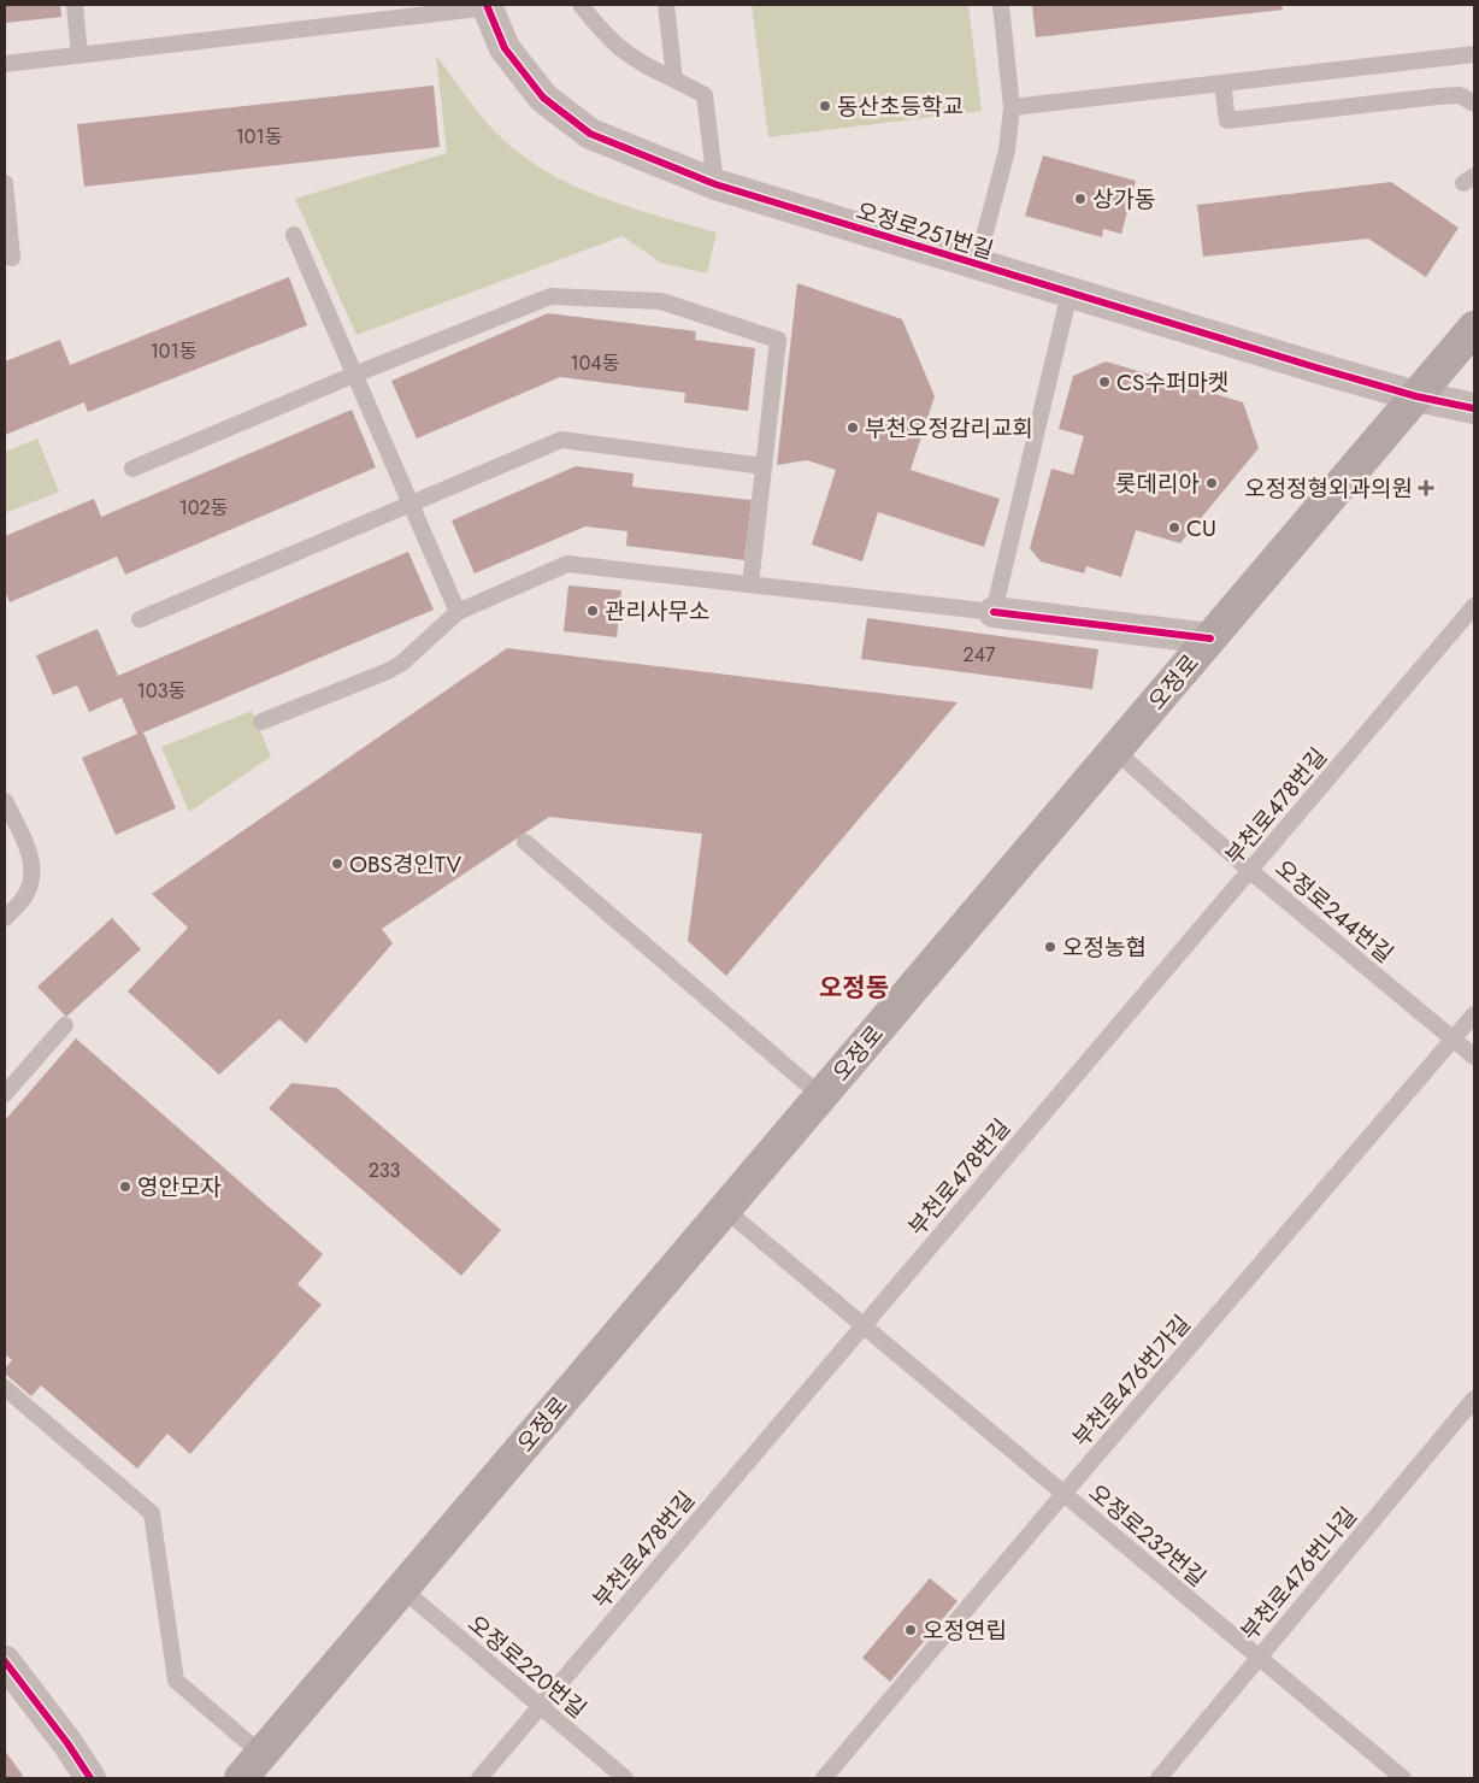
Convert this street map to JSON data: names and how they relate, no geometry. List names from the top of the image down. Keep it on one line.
{"streets":{"main road":["오정로"],"street":["오정로251번길"],"lane":["부천로478번길","오정로244번길","부천로476번가길","오정로232번길","부천로476번나길","오정로220번길"]},"crossings":[["오정로251번길","오정로"],["오정로","오정로244번길"],["오정로","오정로232번길"],["오정로","오정로220번길"],["부천로478번길","오정로244번길"],["부천로478번길","오정로232번길"],["부천로478번길","오정로220번길"],["오정로244번길","부천로476번가길"],["부천로476번가길","오정로232번길"],["오정로232번길","부천로476번나길"]],"districts":["오정동"],"places":{"other":["동산초등학교","상가동","CS수퍼마켓","부천오정감리교회","롯데리아","CU","관리사무소","OBS경인TV","오정농협","영안모자","오정연립"],"health":["오정정형외과의원"]},"house_numbers":["101동","101동","104동","102동","247","103동","233"]}
